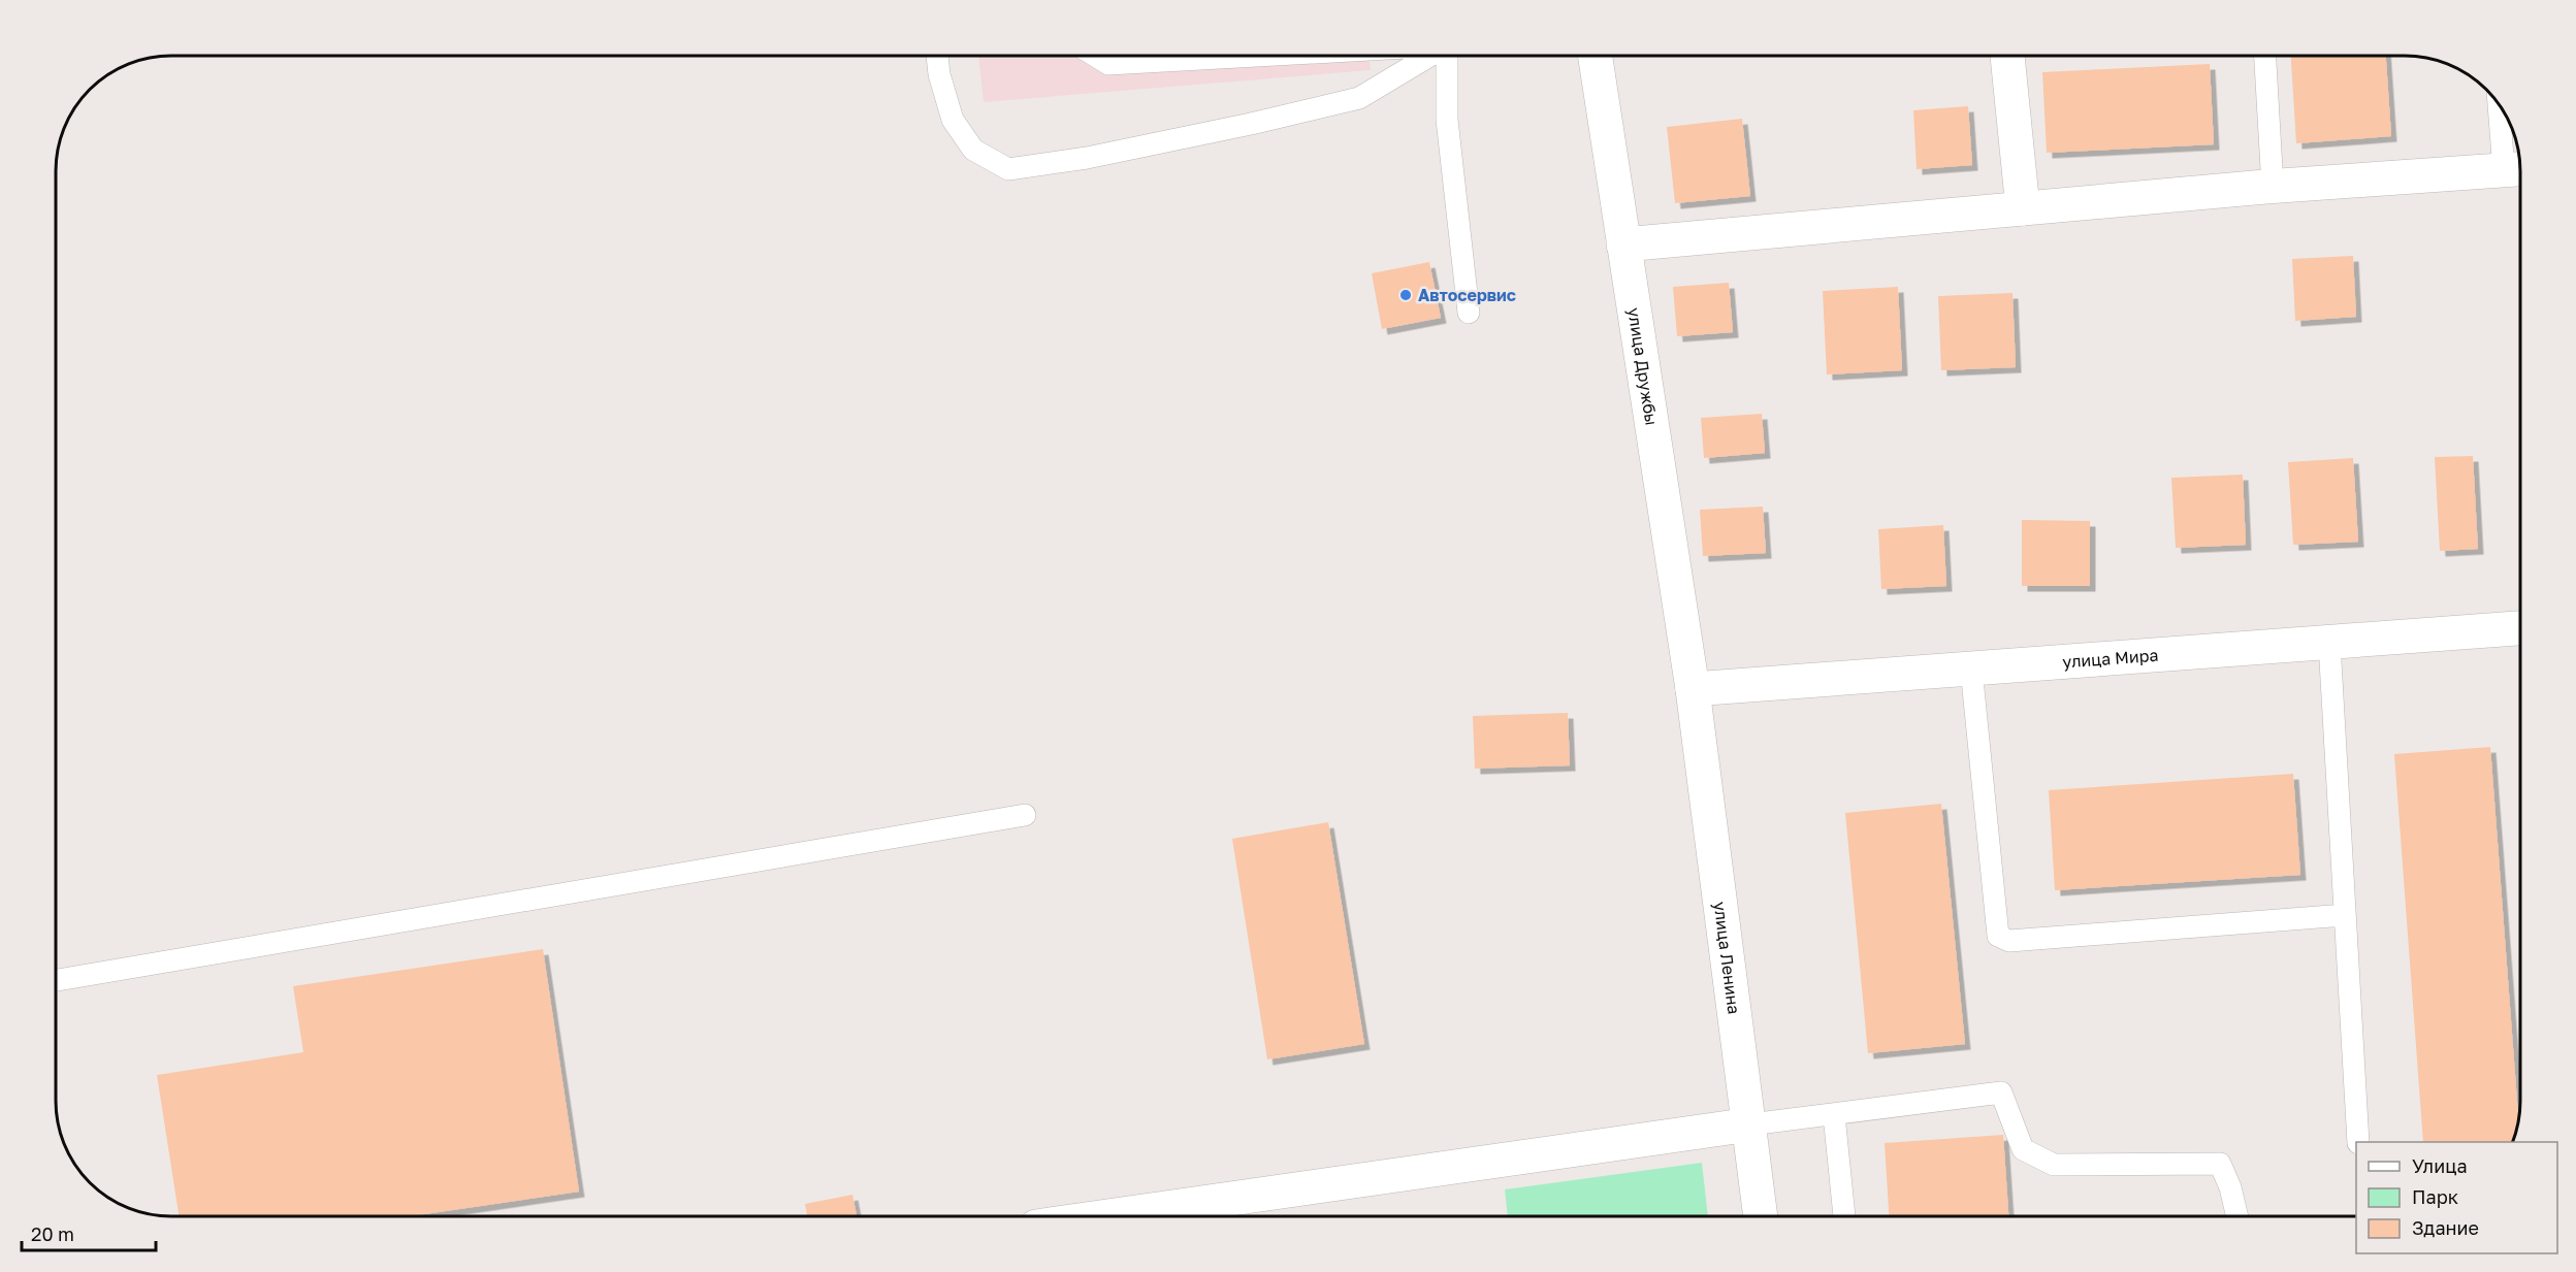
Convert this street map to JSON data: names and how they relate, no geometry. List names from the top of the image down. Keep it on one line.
{"streets":{"street":["улица Дружбы","улица Мира","улица Ленина"]},"crossings":[["улица Дружбы","улица Мира"],["улица Дружбы","улица Ленина"],["улица Мира","улица Ленина"]],"places":["Автосервис"],"legend":["Улица","Парк","Здание"],"scale_bar":"20 m"}
